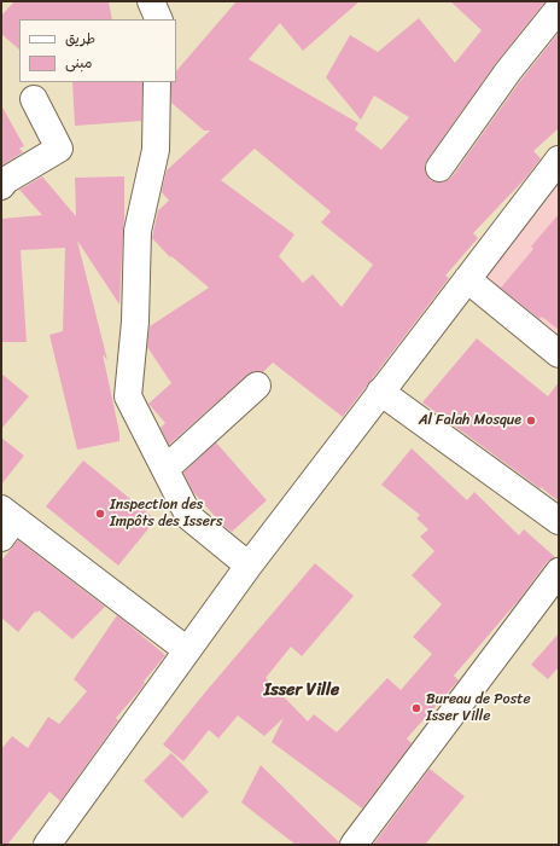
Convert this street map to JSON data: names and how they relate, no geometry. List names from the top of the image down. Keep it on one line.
{"districts":["Isser Ville"],"places":["Al Falah Mosque","Inspection des Impôts des Issers","Bureau de Poste Isser Ville"],"legend":["طريق","مبنى"]}
